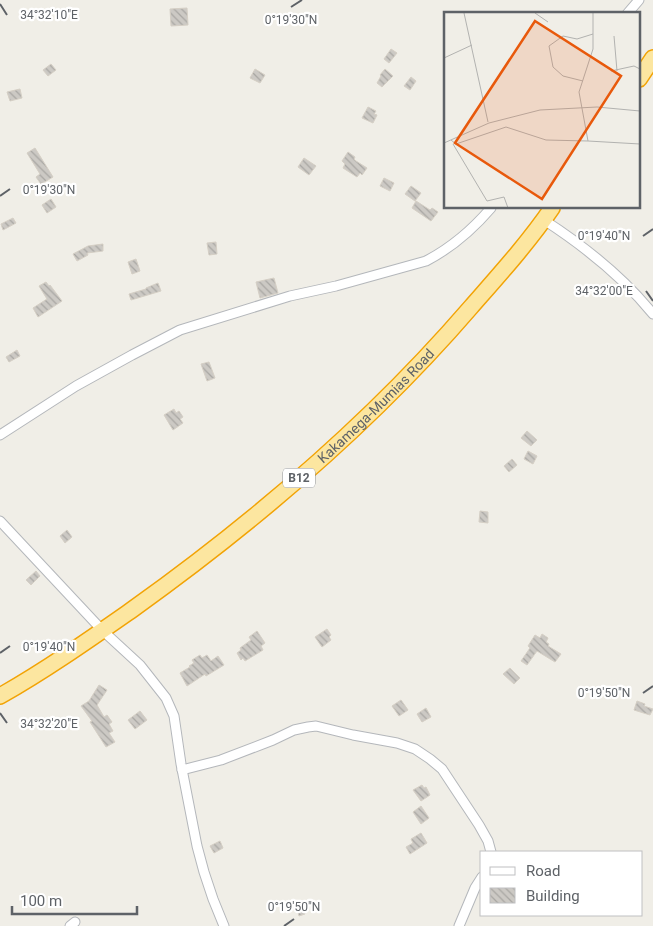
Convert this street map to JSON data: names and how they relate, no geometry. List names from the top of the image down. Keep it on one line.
{"streets":{"highway":["Kakamega-Mumias Road","B12"]},"legend":["Road","Building"],"scale_bar":"100 m","coordinates":["34°32'10\"E","0°19'30\"N","0°19'40\"N","34°32'00\"E","0°19'50\"N","34°32'20\"E"]}
